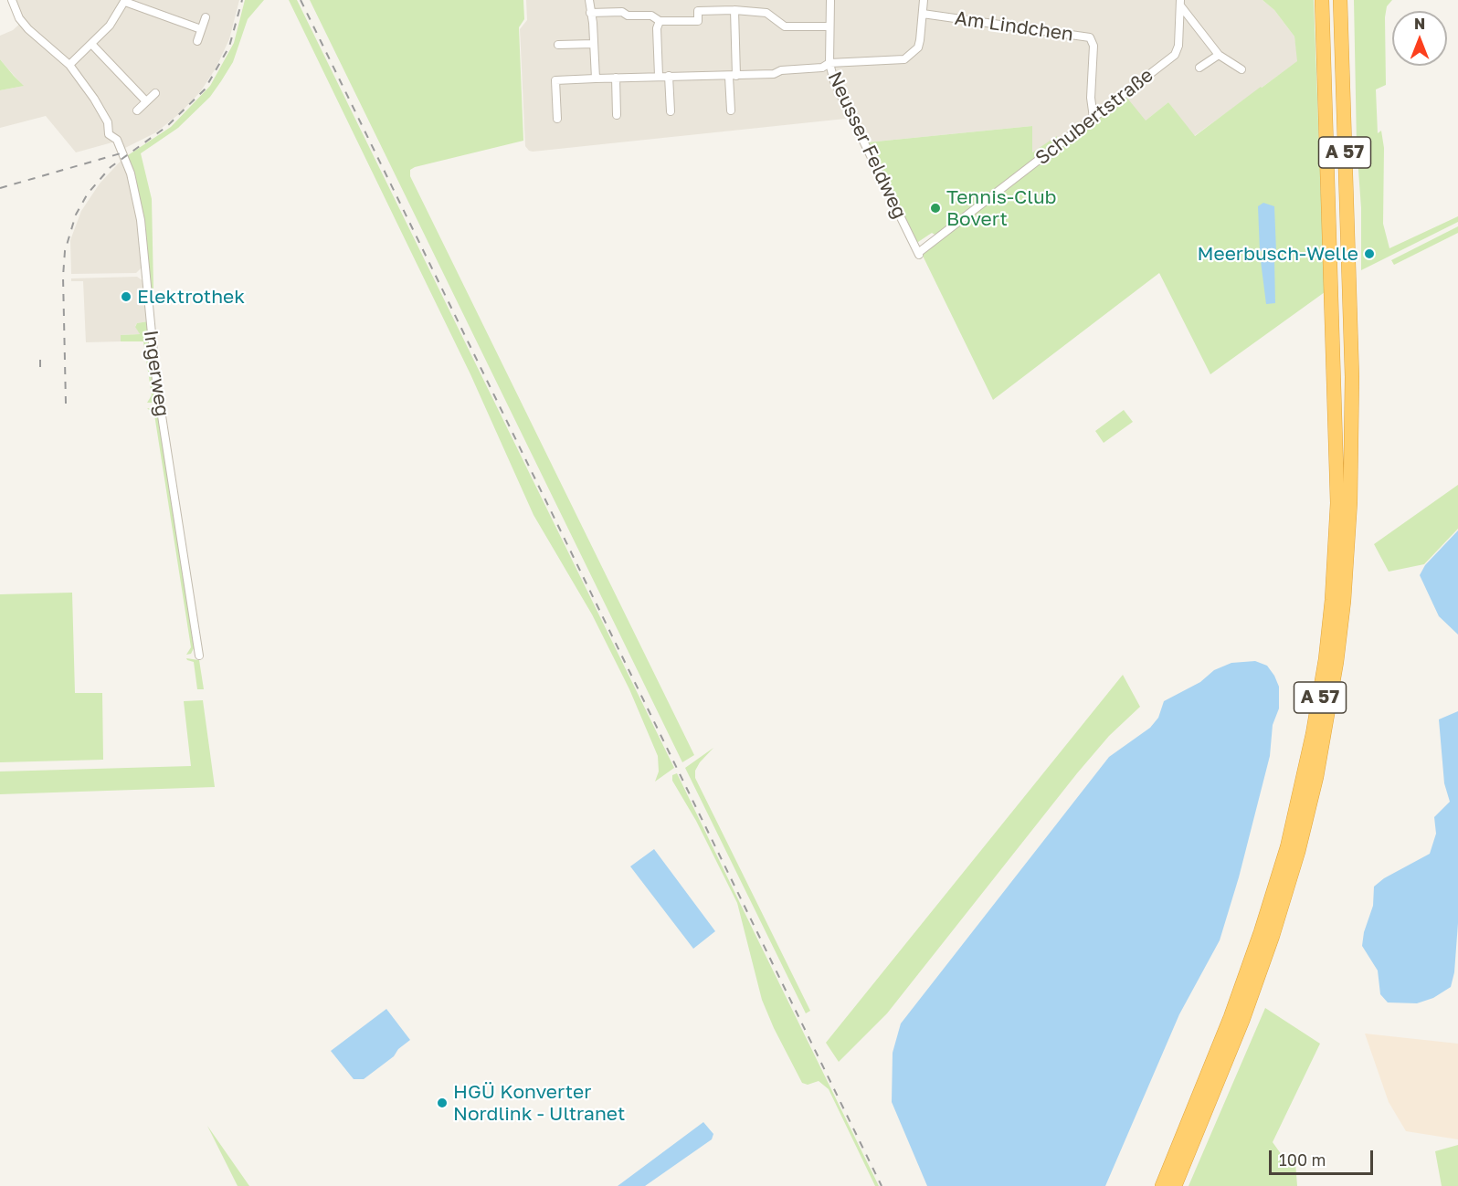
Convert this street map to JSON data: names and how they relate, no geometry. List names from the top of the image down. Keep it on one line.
{"streets":{"highway":["A 57"],"street":["Am Lindchen","Schubertstraße","Neusser Feldweg","Ingerweg"]},"crossings":[["Am Lindchen","Schubertstraße"],["Schubertstraße","Neusser Feldweg"]],"places":["Tennis-Club Bovert","Meerbusch-Welle","Elektrothek","HGÜ Konverter Nordlink - Ultranet"],"scale_bar":"100 m","north":"top"}
